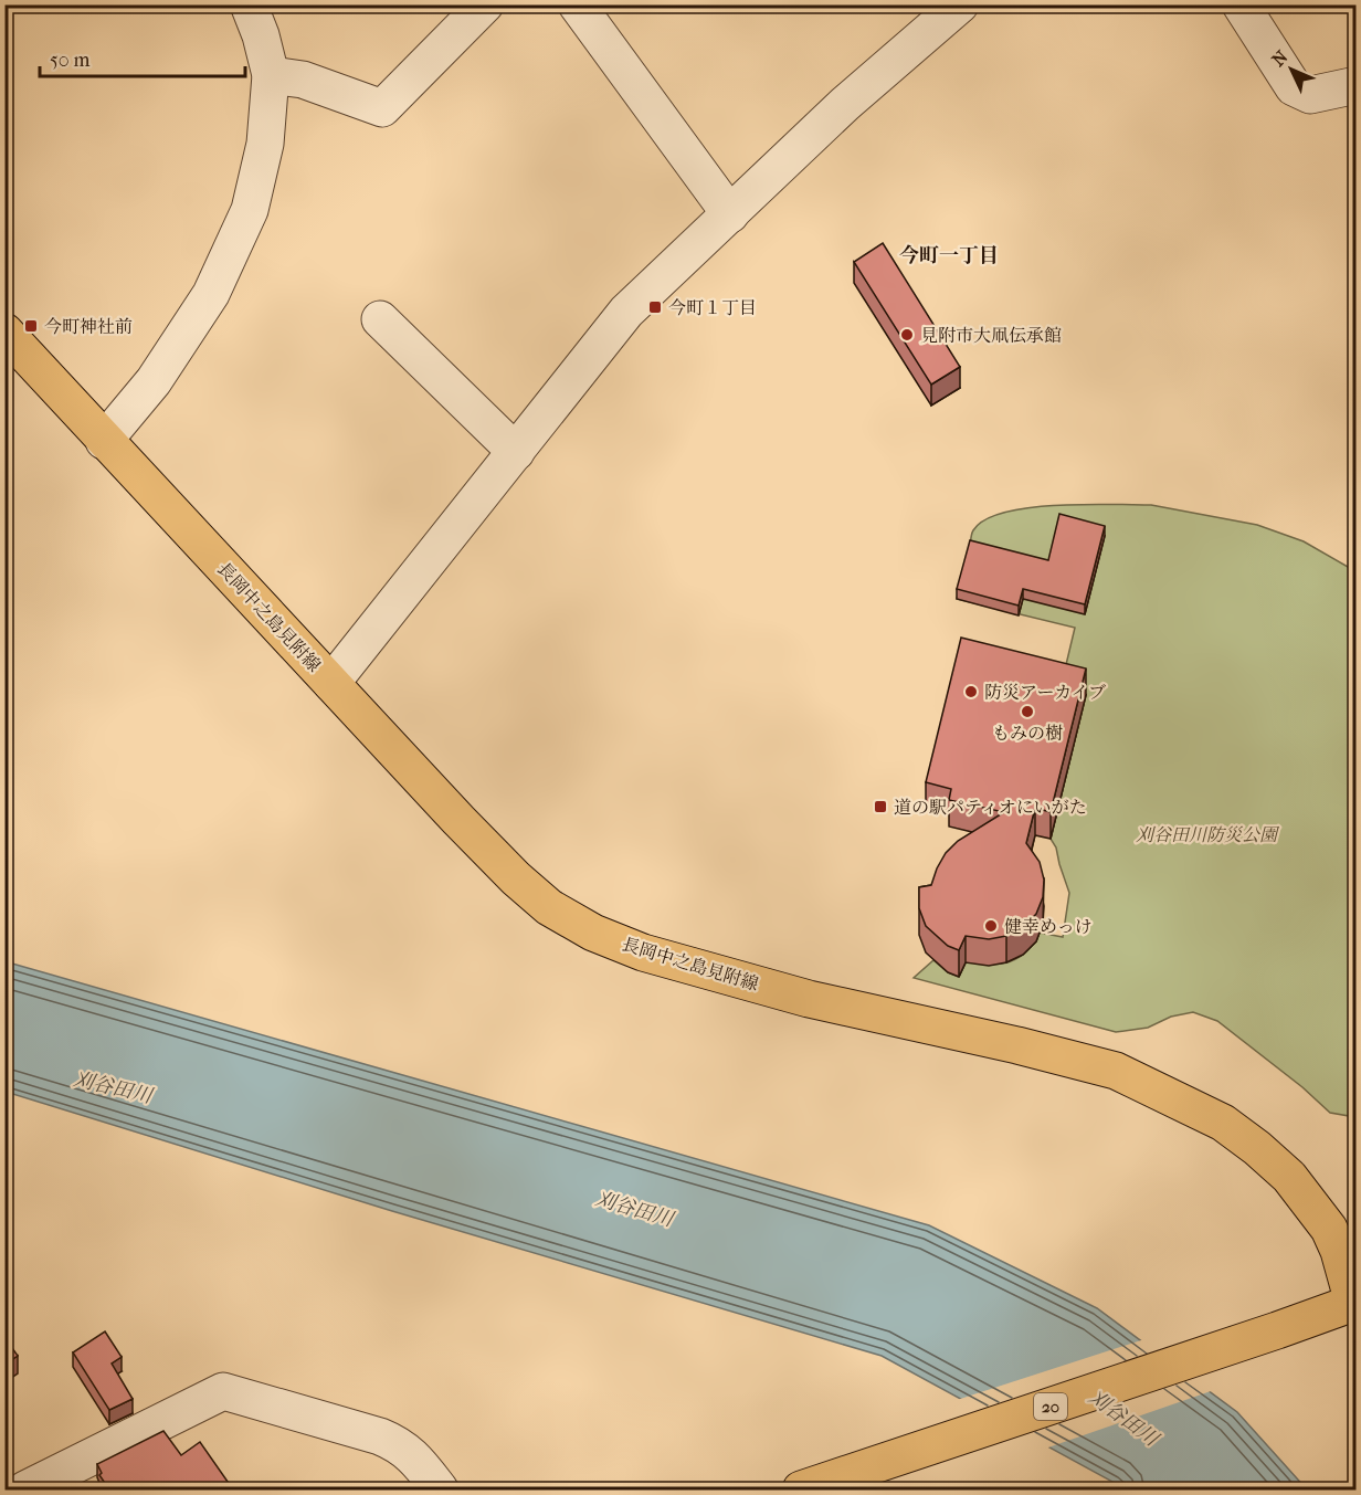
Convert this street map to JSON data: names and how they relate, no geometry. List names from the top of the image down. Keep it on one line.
{"streets":{"main road":["長岡中之島見附線","20"]},"crossings":[["長岡中之島見附線","20"]],"districts":["今町一丁目"],"water":["刈谷田川"],"parks":["刈谷田川防災公園"],"places":{"transit":["今町１丁目","今町神社前","道の駅パティオにいがた"],"other":["見附市大凧伝承館","防災アーカイブ","もみの樹","健幸めっけ"]},"scale_bar":"50 m","north":"top left"}
